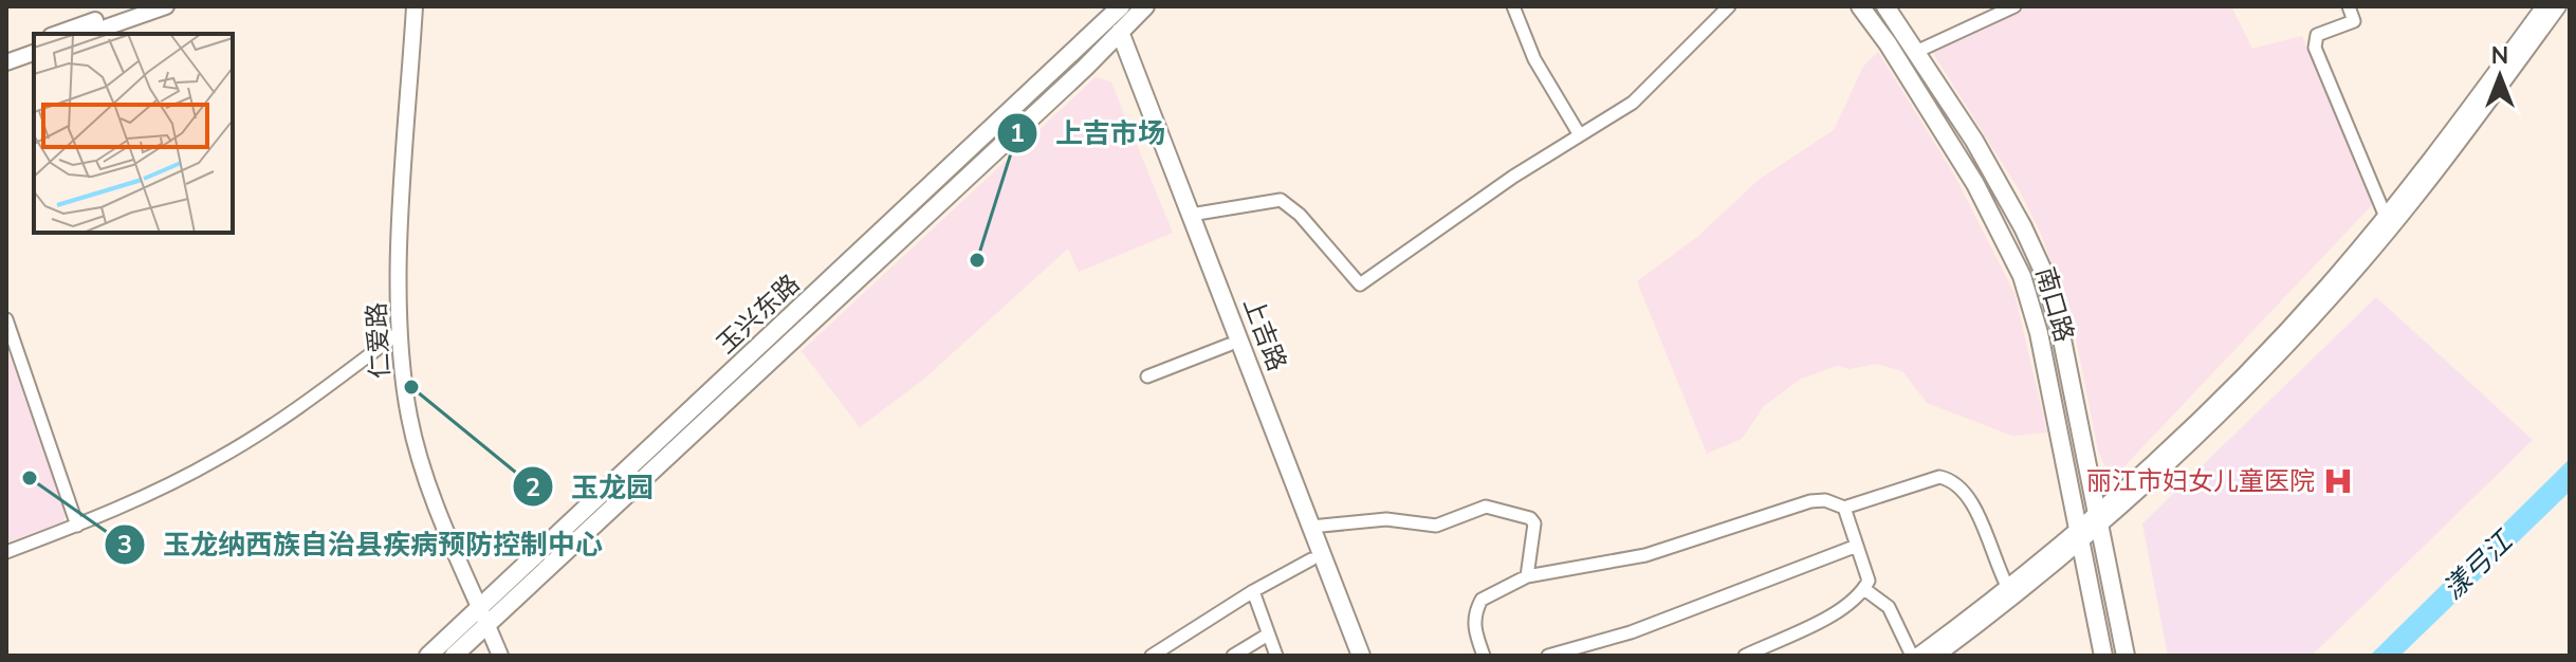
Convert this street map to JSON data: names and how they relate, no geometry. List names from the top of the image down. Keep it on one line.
{"streets":{"main road":["南口路","玉兴东路","上吉路"],"street":["仁爱路"]},"crossings":[["玉兴东路","上吉路"],["玉兴东路","仁爱路"]],"water":["漾弓江"],"places":{"other":["上吉市场","玉龙园","玉龙纳西族自治县疾病预防控制中心"],"hospital":["丽江市妇女儿童医院"]},"north":"top"}
